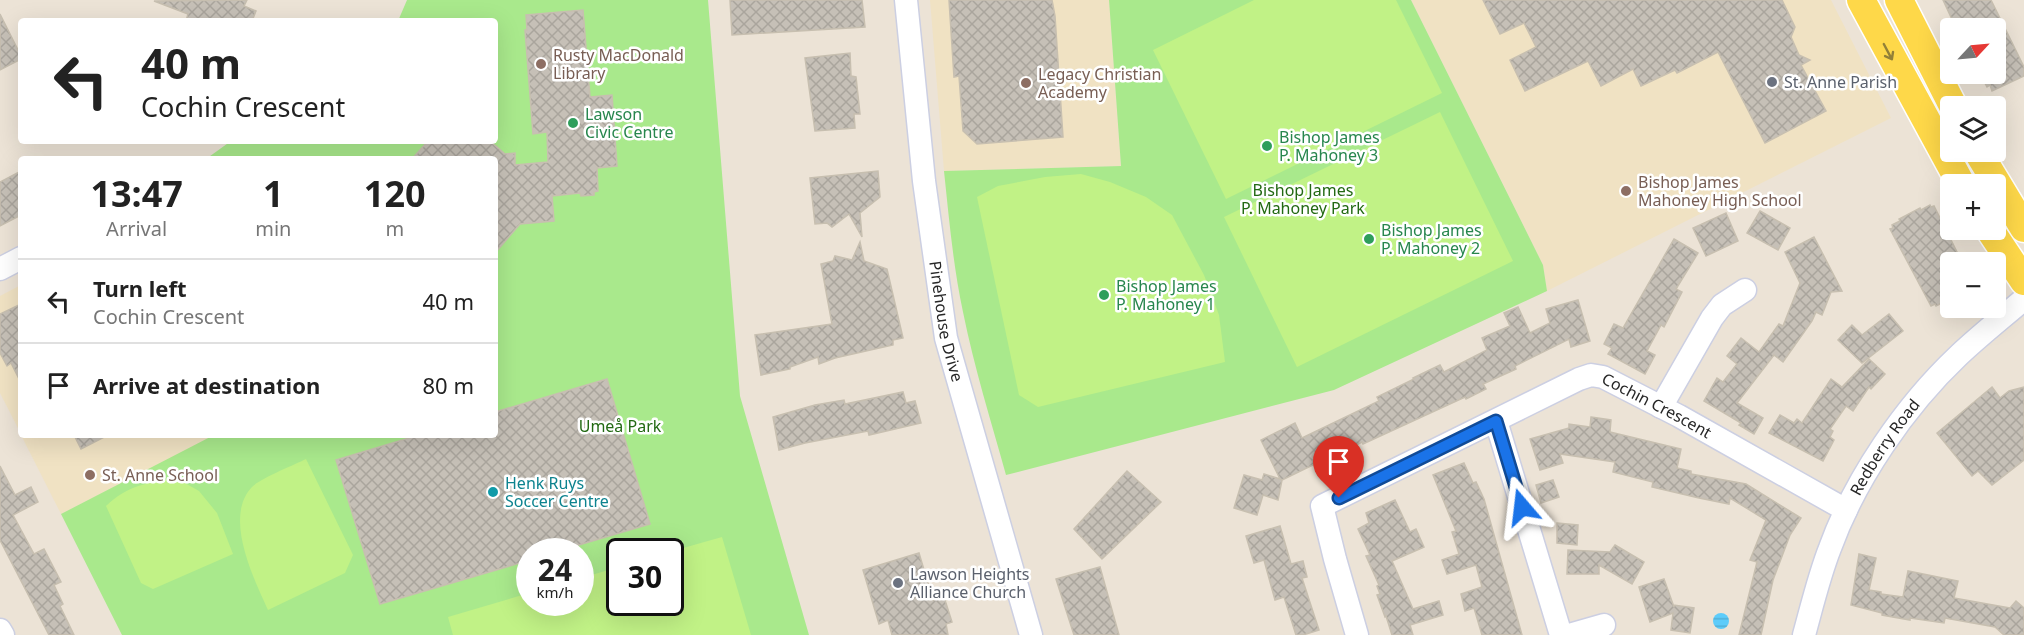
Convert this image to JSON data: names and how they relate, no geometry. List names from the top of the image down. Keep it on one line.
{"streets":{"street":["Pinehouse Drive","Cochin Crescent","Redberry Road"]},"crossings":[["Cochin Crescent","Redberry Road"]],"parks":["Bishop James P. Mahoney Park","Umeå Park"],"places":["Rusty MacDonald Library","St. Anne Parish","Legacy Christian Academy","Lawson Civic Centre","Bishop James P. Mahoney 3","Bishop James Mahoney High School","Bishop James P. Mahoney 2","Bishop James P. Mahoney 1","St. Anne School","Henk Ruys Soccer Centre","Lawson Heights Alliance Church"],"north":"top right","page":{"map_buttons":["+","−"],"turn":["40 m","Cochin Crescent"],"eta":["13:47","Arrival","1","min","120","m"],"list":[{"name":"Turn left","note":"Cochin Crescent","value":"40 m"},{"name":"Arrive at destination","value":"80 m"}],"speed":"24 km/h","limit":"30"}}
